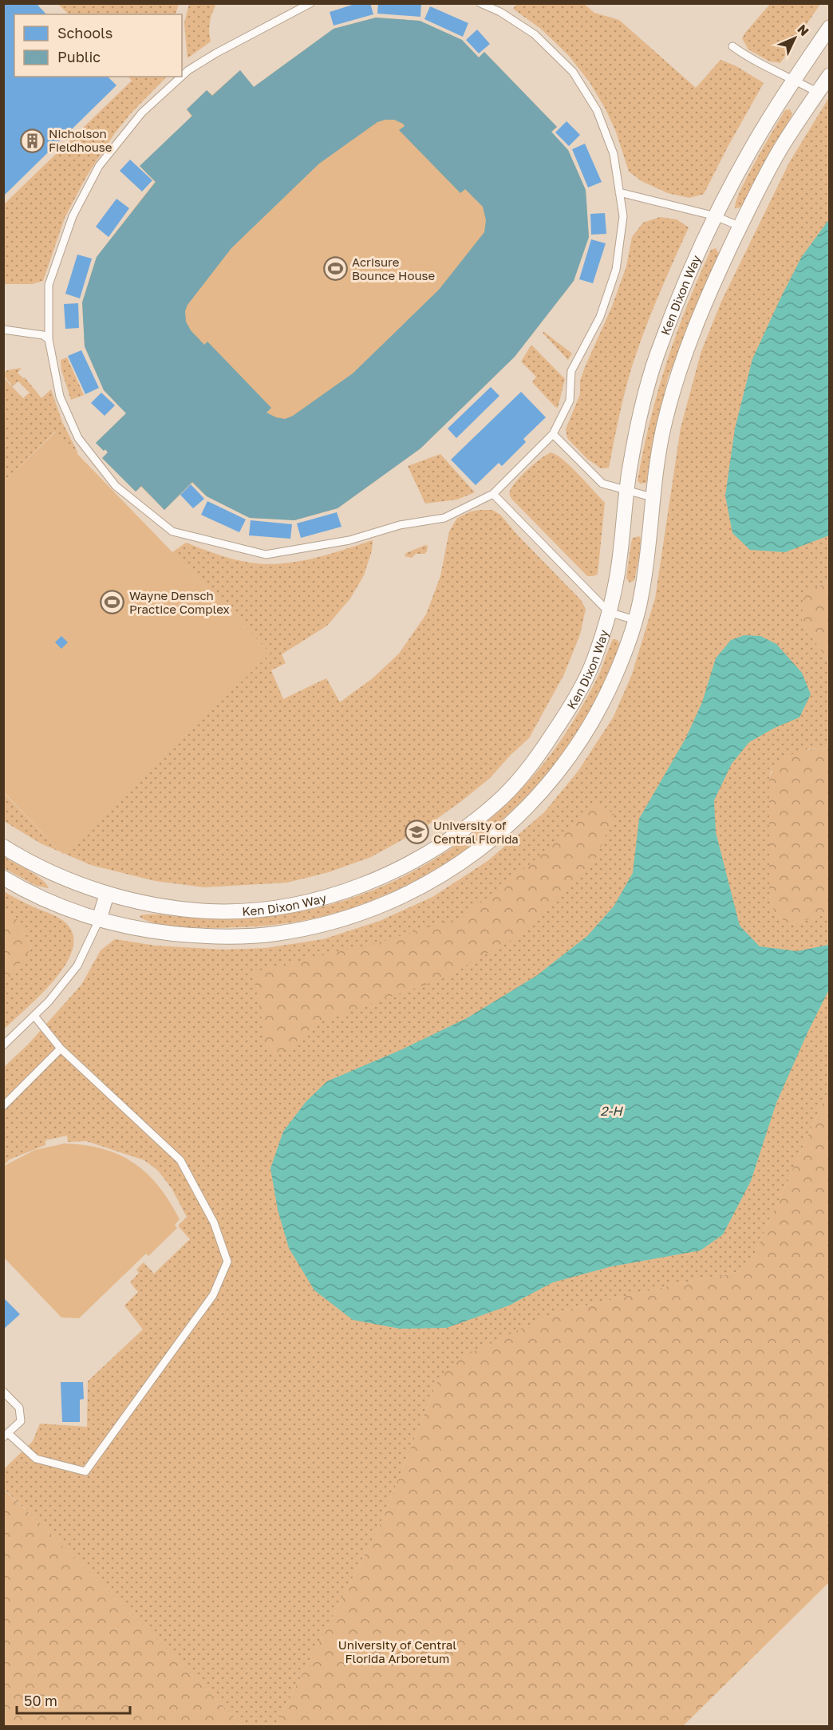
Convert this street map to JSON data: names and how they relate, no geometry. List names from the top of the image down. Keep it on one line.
{"streets":{"street":["Ken Dixon Way"]},"water":["2-H"],"parks":["University of Central Florida Arboretum"],"places":{"building":["Nicholson Fieldhouse"],"sports":["Acrisure Bounce House","Wayne Densch Practice Complex"],"school or university":["University of Central Florida"]},"legend":["Schools","Public"],"scale_bar":"50 m","north":"top right"}
